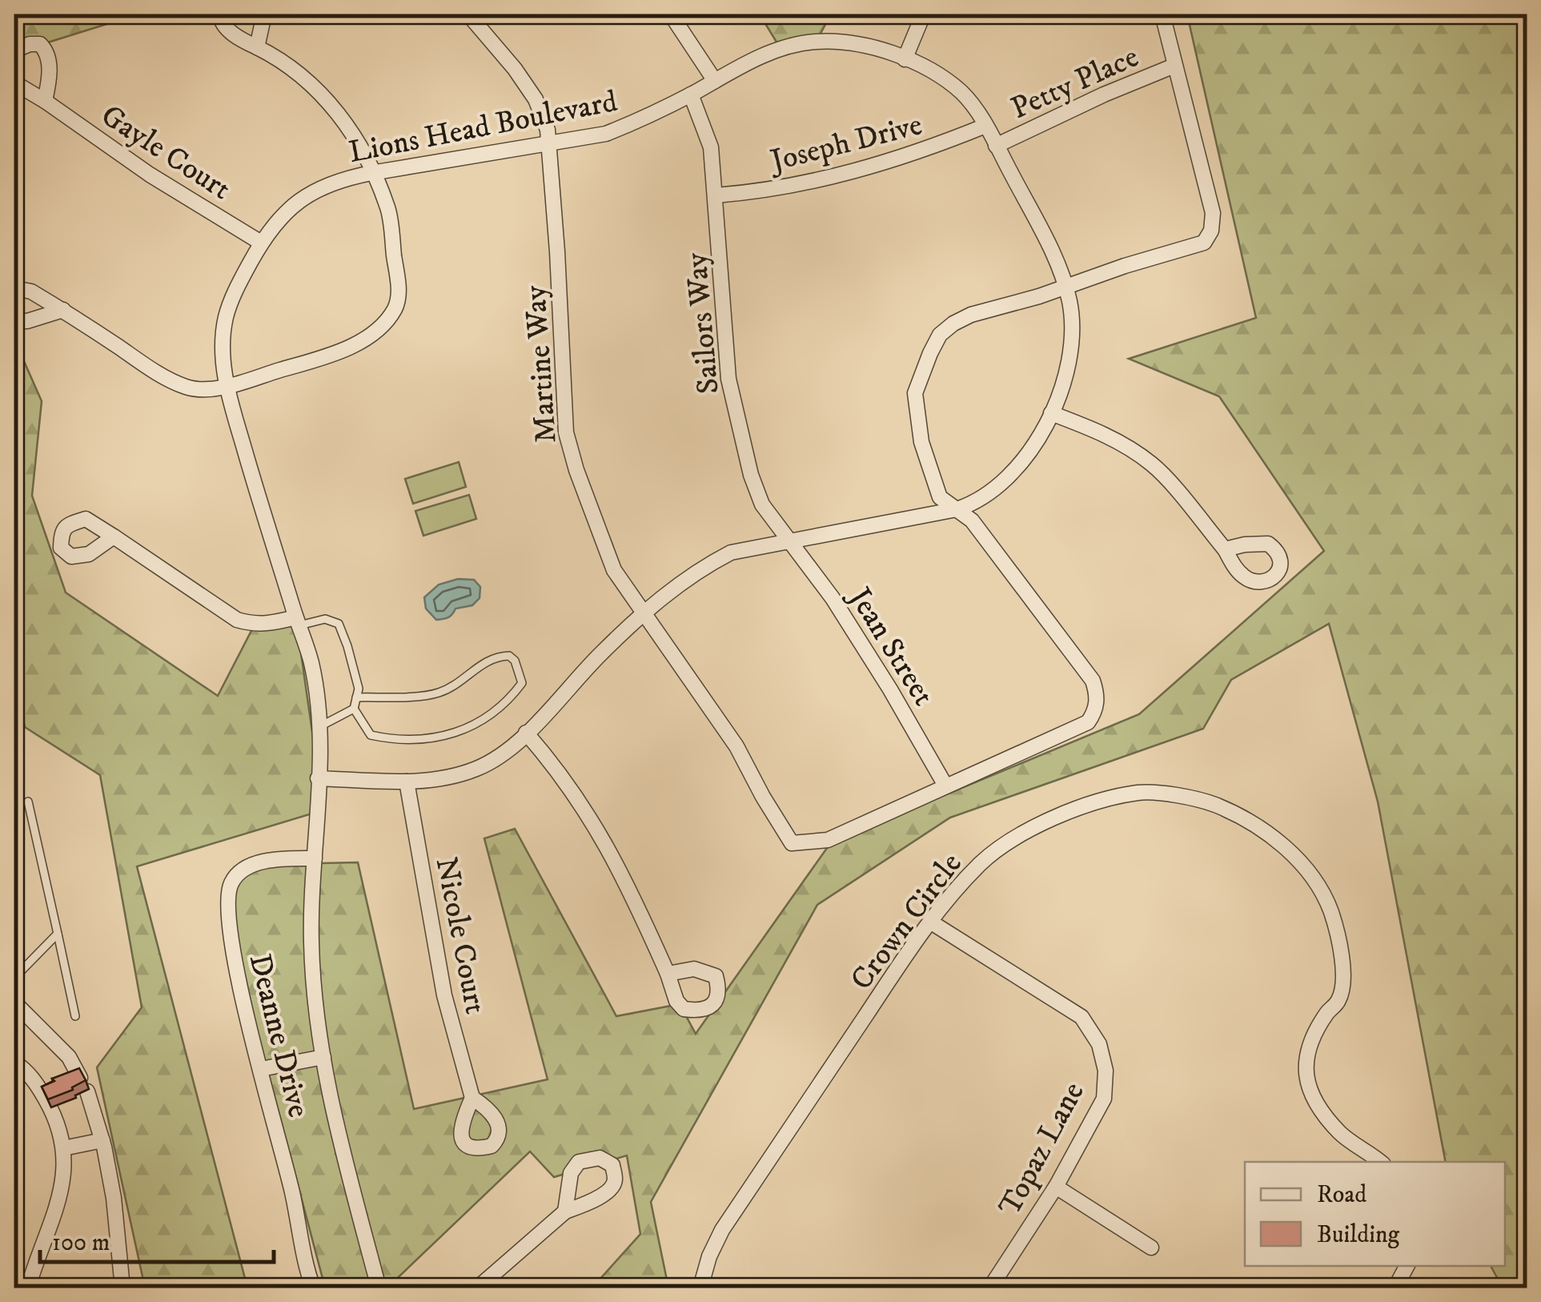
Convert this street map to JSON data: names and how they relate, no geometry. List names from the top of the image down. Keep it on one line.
{"streets":{"street":["Petty Place","Lions Head Boulevard","Joseph Drive","Gayle Court","Sailors Way","Martine Way","Jean Street","Crown Circle","Nicole Court","Deanne Drive","Topaz Lane"]},"crossings":[["Petty Place","Lions Head Boulevard"],["Lions Head Boulevard","Joseph Drive"],["Lions Head Boulevard","Gayle Court"],["Lions Head Boulevard","Sailors Way"],["Lions Head Boulevard","Martine Way"],["Lions Head Boulevard","Jean Street"],["Lions Head Boulevard","Nicole Court"],["Lions Head Boulevard","Deanne Drive"],["Joseph Drive","Sailors Way"],["Sailors Way","Jean Street"],["Martine Way","Jean Street"],["Crown Circle","Topaz Lane"]],"legend":["Road","Building"],"scale_bar":"100 m"}
